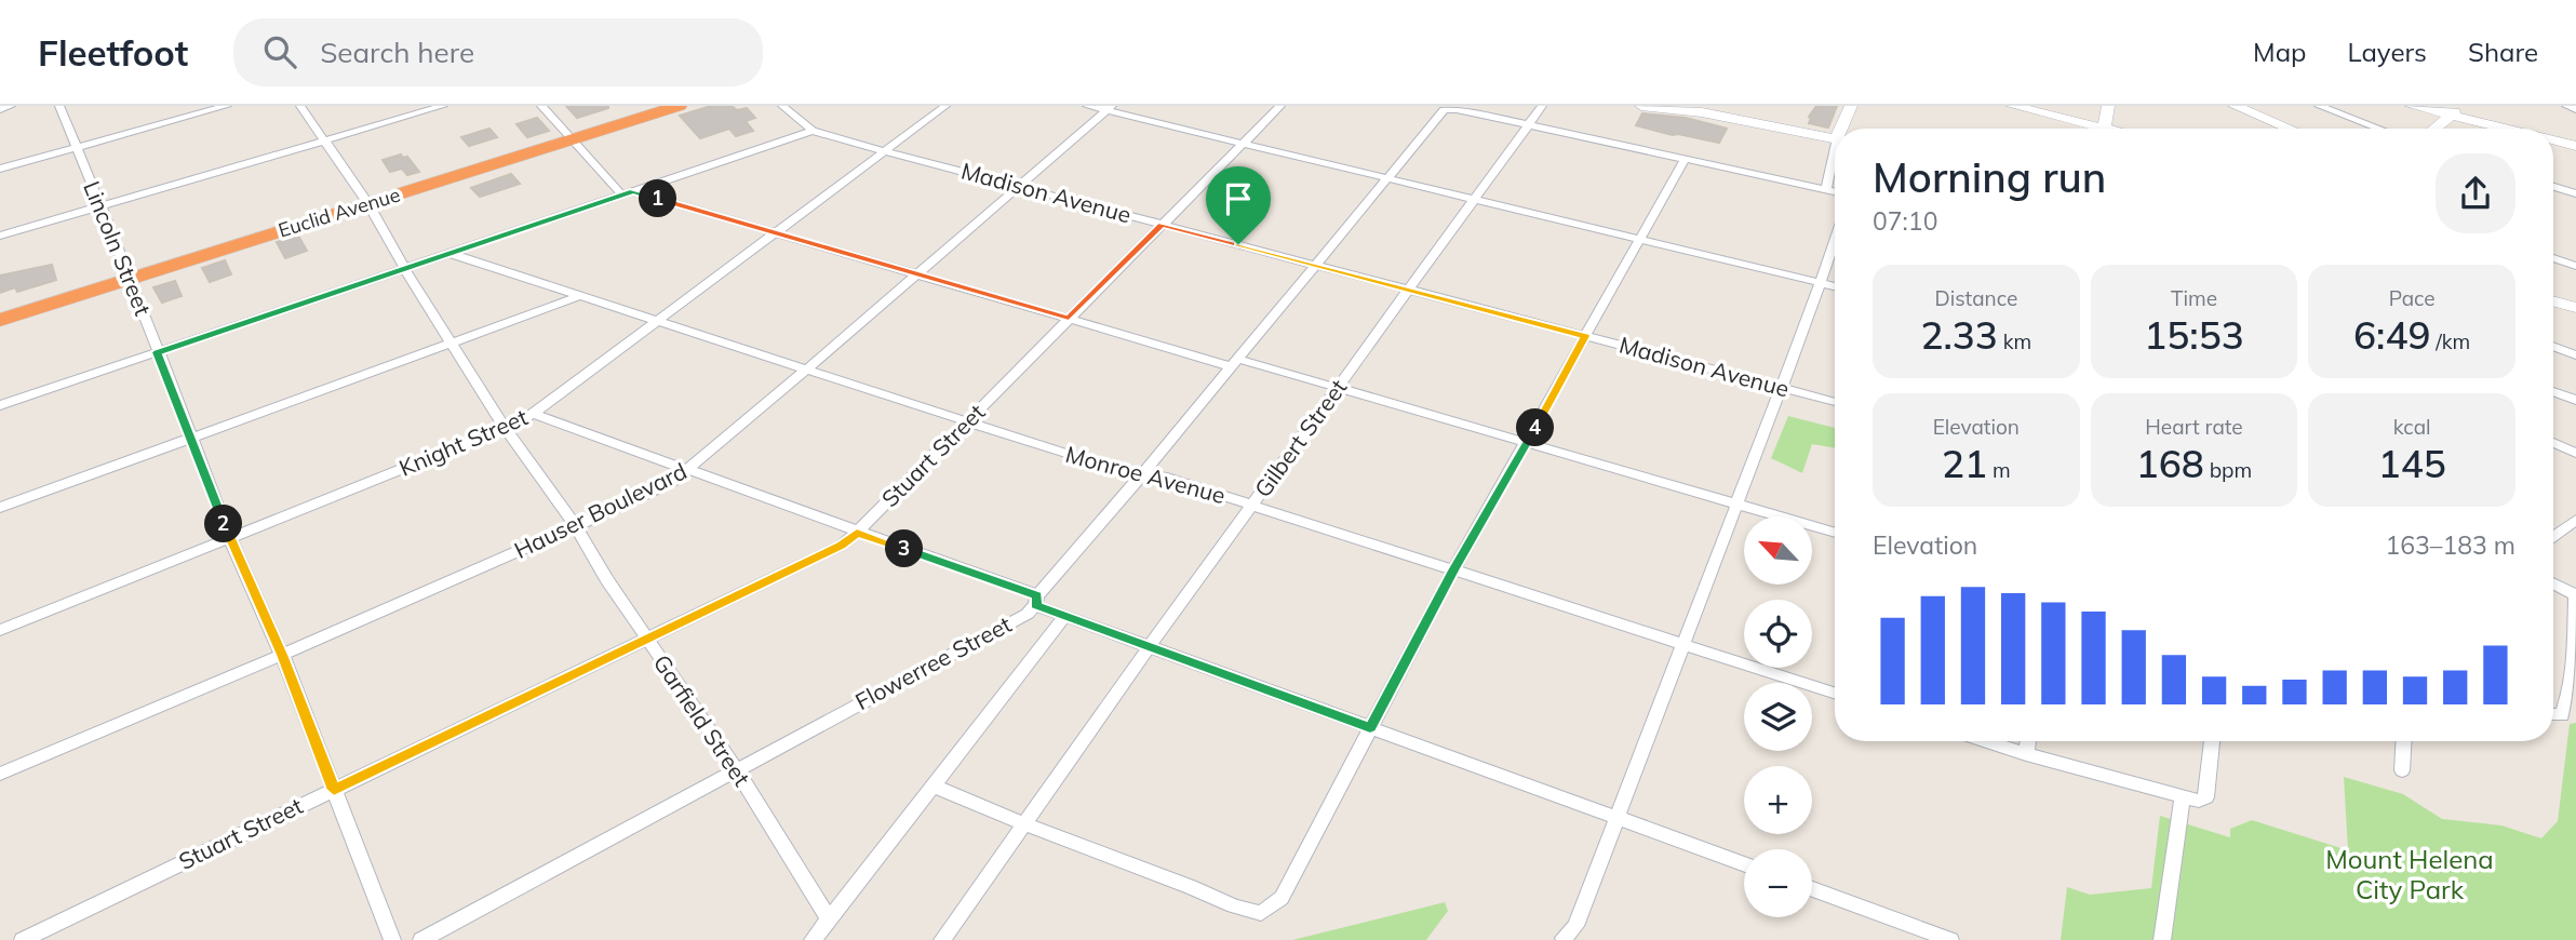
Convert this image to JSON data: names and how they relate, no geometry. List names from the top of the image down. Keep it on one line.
{"streets":{"highway":["Euclid Avenue"],"street":["Madison Avenue","Lincoln Street","Gilbert Street","Knight Street","Stuart Street","Monroe Avenue","Hauser Boulevard","Flowerree Street","Garfield Street"]},"crossings":[["Madison Avenue","Gilbert Street"],["Madison Avenue","Knight Street"],["Madison Avenue","Stuart Street"],["Madison Avenue","Hauser Boulevard"],["Madison Avenue","Flowerree Street"],["Euclid Avenue","Lincoln Street"],["Euclid Avenue","Garfield Street"],["Lincoln Street","Knight Street"],["Lincoln Street","Stuart Street"],["Lincoln Street","Hauser Boulevard"],["Gilbert Street","Monroe Avenue"],["Knight Street","Monroe Avenue"],["Knight Street","Garfield Street"],["Stuart Street","Monroe Avenue"],["Stuart Street","Garfield Street"],["Monroe Avenue","Hauser Boulevard"],["Monroe Avenue","Flowerree Street"],["Hauser Boulevard","Garfield Street"],["Flowerree Street","Garfield Street"]],"parks":["Mount Helena City Park"],"north":"top left","page":{"header":"Fleetfoot","search":"Search here","nav":["Map","Layers","Share"],"heading":["Morning run","07:10"],"pins":["1","4","2","3"],"stats":[["Distance","2.33 km"],["Time","15:53"],["Pace","6:49 /km"],["Elevation","21 m"],["Heart rate","168 bpm"],["kcal","145"]],"chart":["Elevation","163–183 m"],"map_buttons":["+","−"]}}
